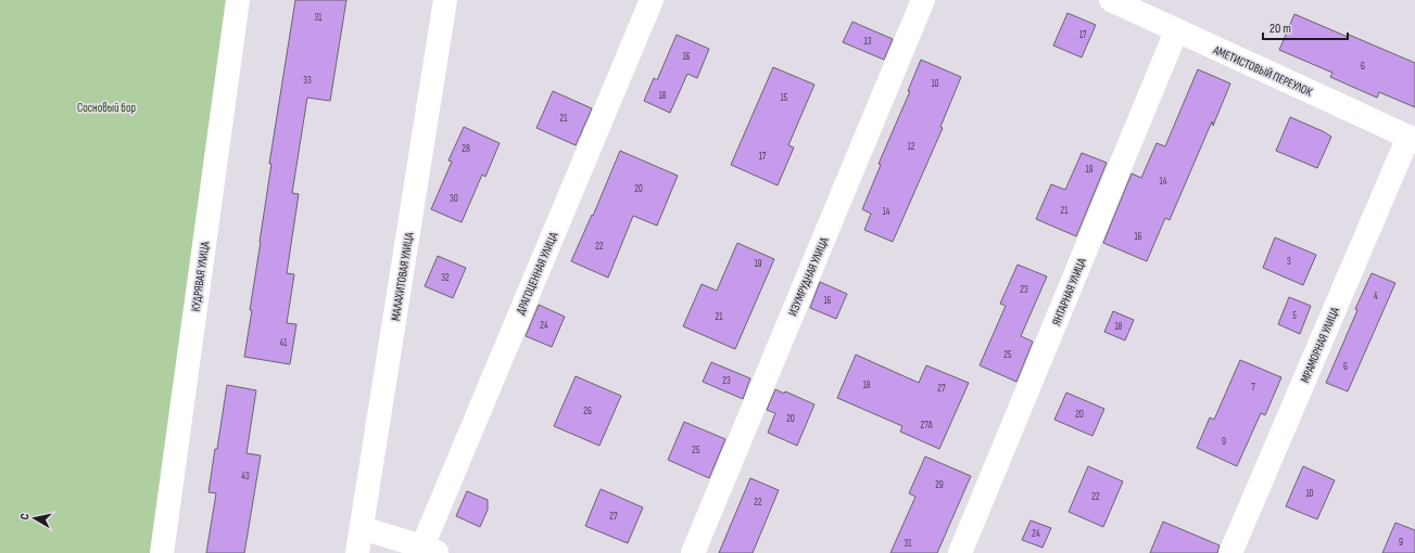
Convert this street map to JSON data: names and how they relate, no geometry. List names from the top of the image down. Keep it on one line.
{"streets":{"street":["АМЕТИСТОВЫЙ ПЕРЕУЛОК","ДРАГОЦЕННАЯ УЛИЦА","КУДРЯВАЯ УЛИЦА","МАЛАХИТОВАЯ УЛИЦА","ИЗУМРУДНАЯ УЛИЦА","ЯНТАРНАЯ УЛИЦА","МРАМОРНАЯ УЛИЦА"]},"crossings":[["АМЕТИСТОВЫЙ ПЕРЕУЛОК","ЯНТАРНАЯ УЛИЦА"],["АМЕТИСТОВЫЙ ПЕРЕУЛОК","МРАМОРНАЯ УЛИЦА"]],"parks":["Сосновый бор"],"house_numbers":["31","17","13","16","6","33","10","18","15","21","12","28","17","19","14","20","30","21","14","16","22","3","19","32","23","4","16","5","21","24","18","41","25","6","23","18","7","27","26","20","20","27А","9","25","43","29","10","22","22","27","24","9","31"],"scale_bar":"20 m","north":"left"}
